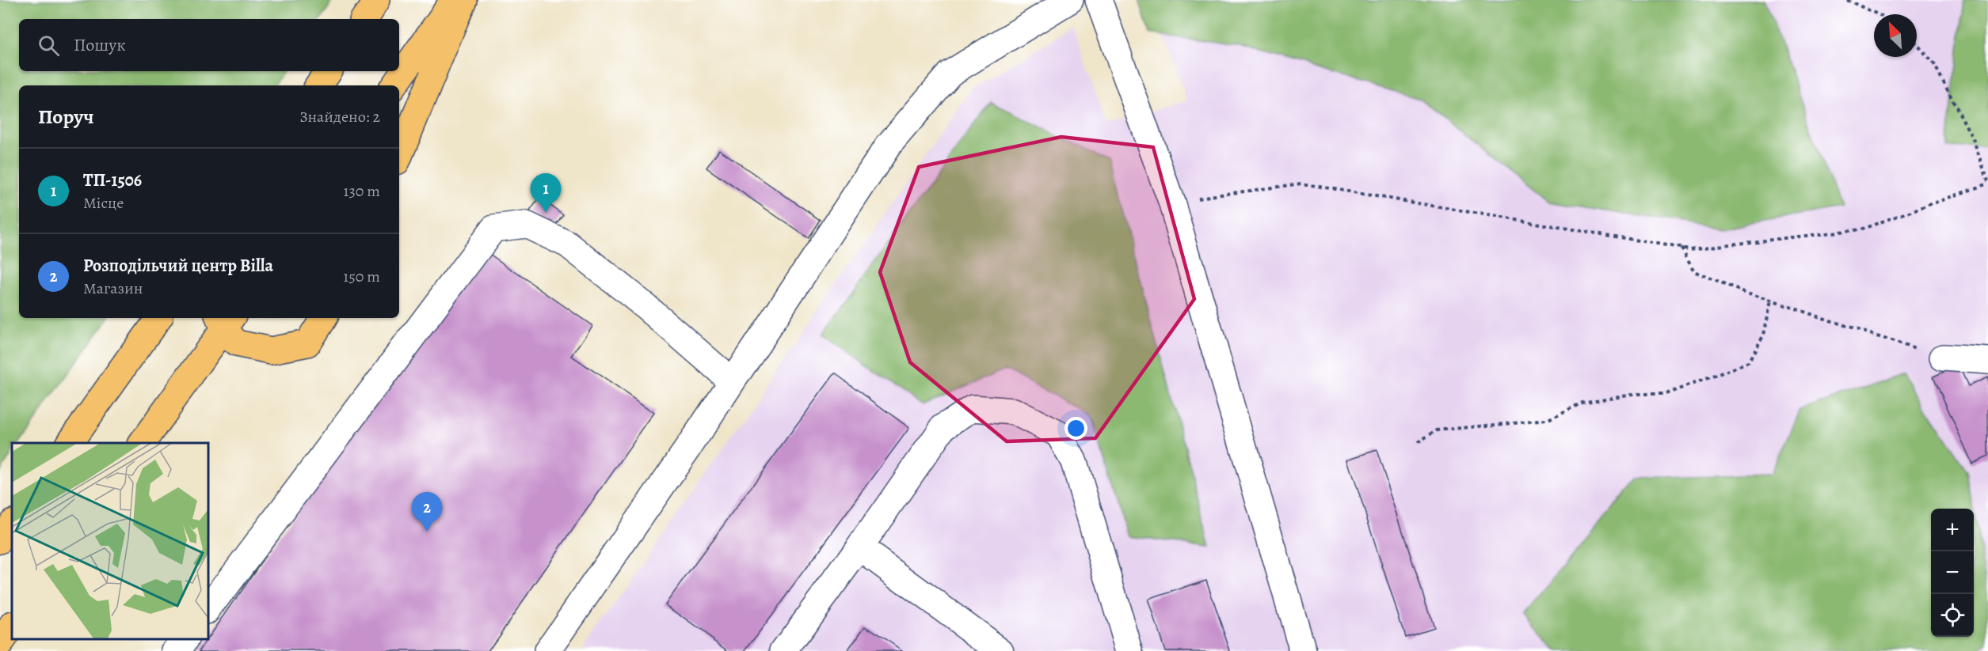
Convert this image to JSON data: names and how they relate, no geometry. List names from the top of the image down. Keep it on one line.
{"north":"top left","page":{"search":"Пошук","heading":["Поруч","Знайдено: 2"],"list":[{"mark":"1","name":"ТП-1506","note":"Місце","value":"130 m"},{"mark":"2","name":"Розподільчий центр Billa","note":"Магазин","value":"150 m"}],"pins":["1","2"],"map_buttons":["+","−"]}}
